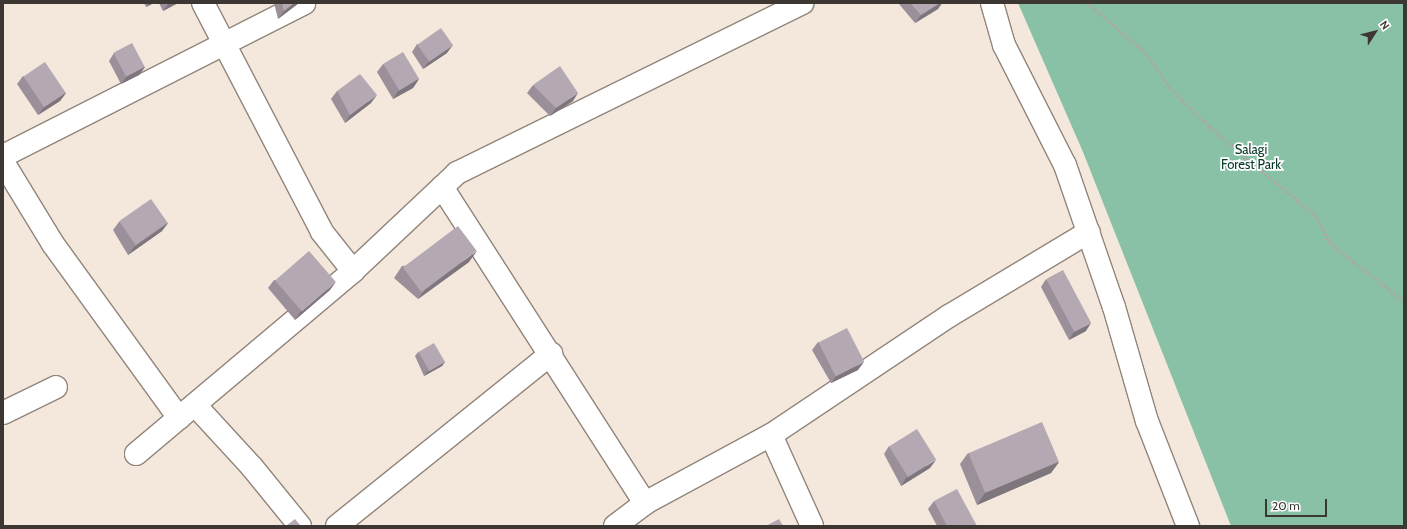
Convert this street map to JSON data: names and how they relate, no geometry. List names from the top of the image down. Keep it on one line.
{"parks":["Salagi Forest Park"],"scale_bar":"20 m","north":"top right"}
